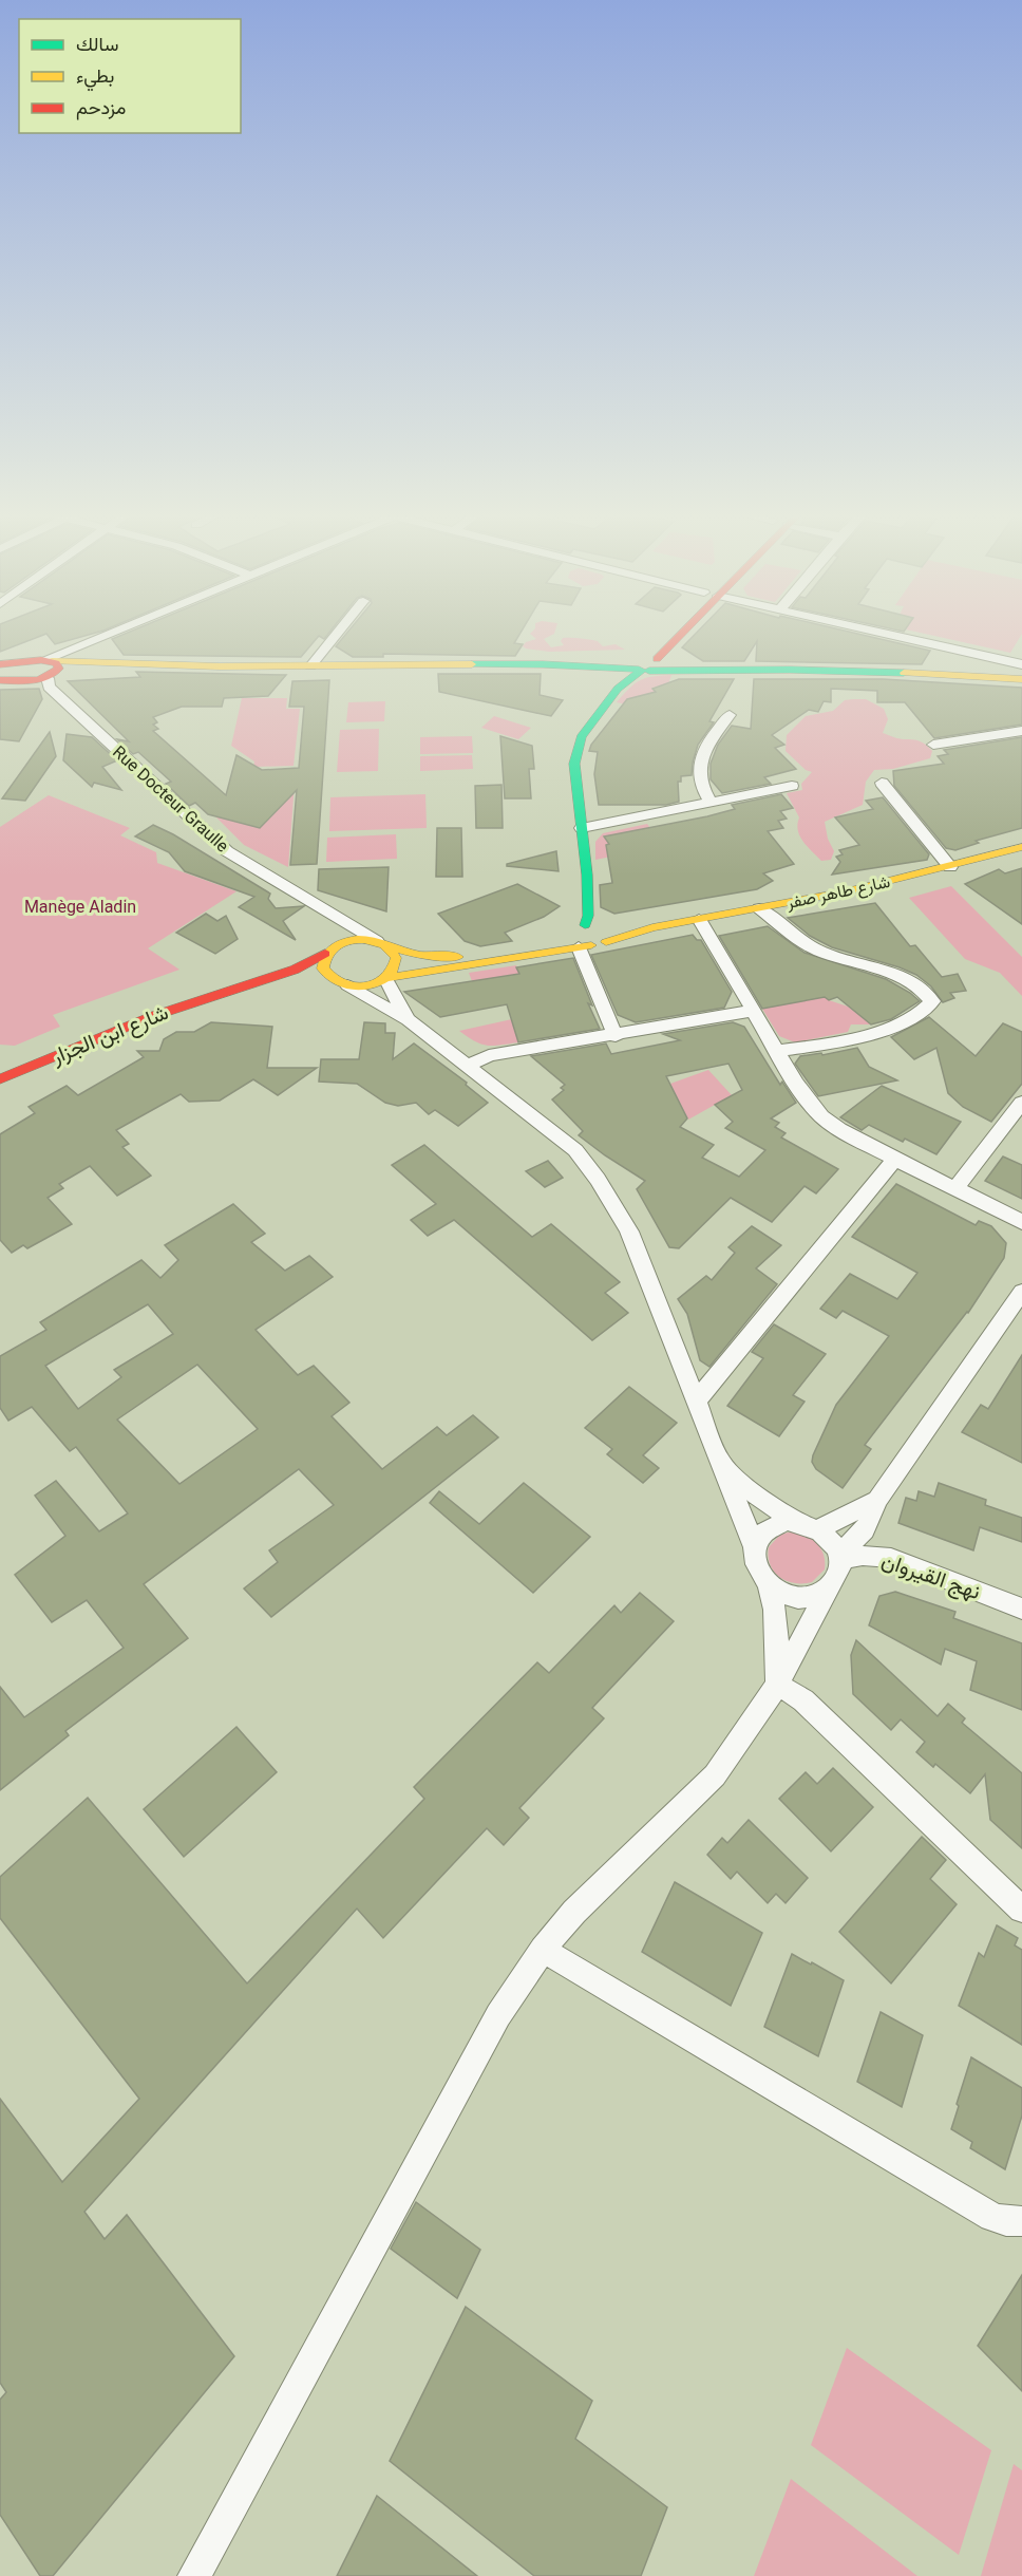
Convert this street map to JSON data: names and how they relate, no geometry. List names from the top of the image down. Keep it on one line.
{"streets":{"main road":["شارع طاهر صفر","شارع ابن الجزار"],"street":["Rue Docteur Graulle","نهج القيروان"]},"crossings":[["Rue Docteur Graulle","شارع ابن الجزار"]],"parks":["Manège Aladin"],"legend":["سالك","بطيء","مزدحم"]}
